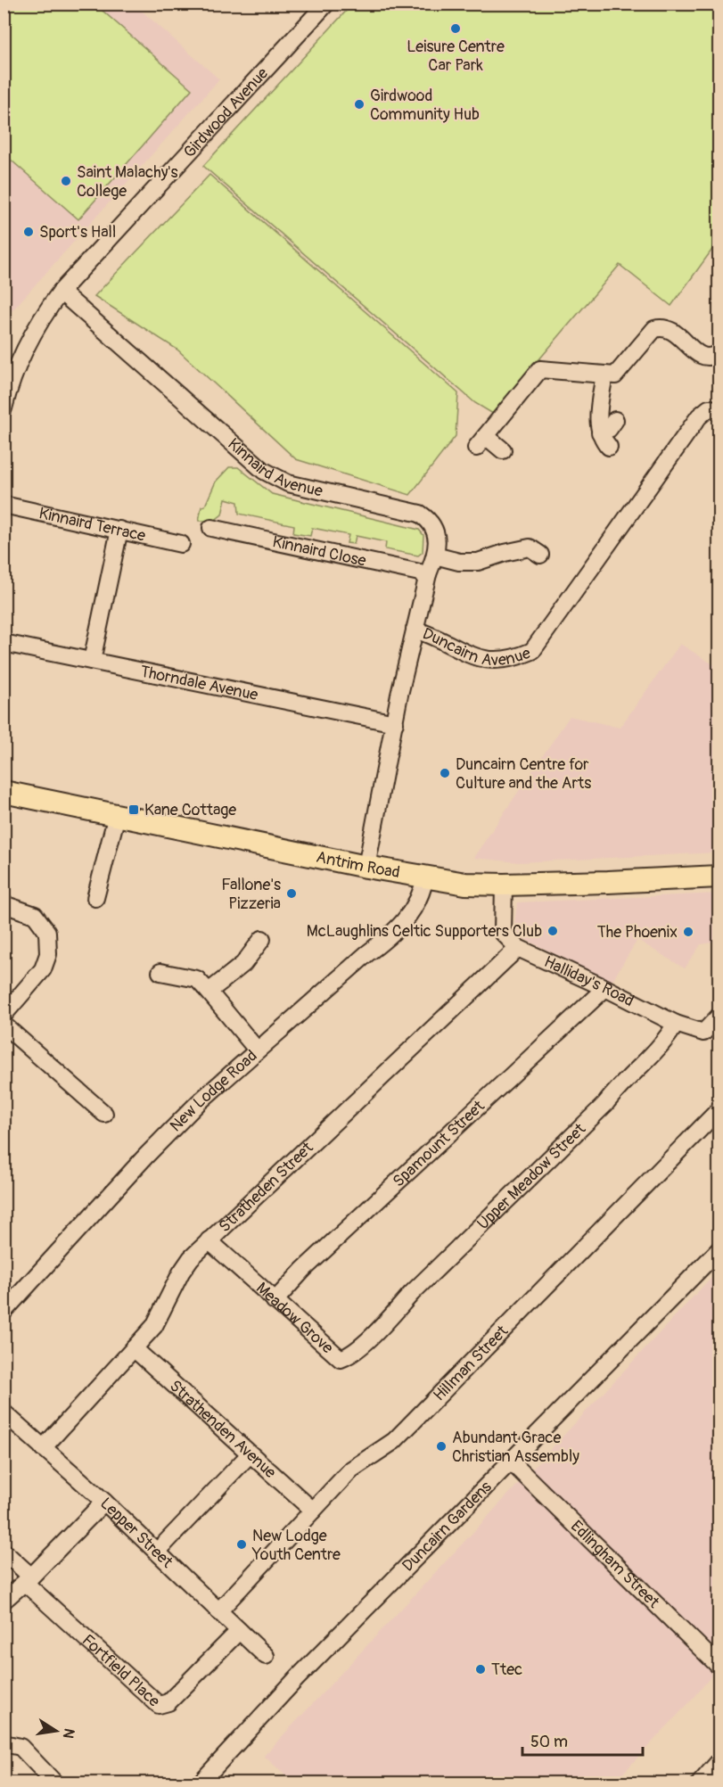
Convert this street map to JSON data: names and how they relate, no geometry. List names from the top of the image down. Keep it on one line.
{"streets":{"main road":["Antrim Road"],"street":["Girdwood Avenue","Kinnaird Avenue","Kinnaird Terrace","Kinnaird Close","Duncairn Avenue","Thorndale Avenue","Halliday's Road","New Lodge Road","Spamount Street","Upper Meadow Street","Stratheden Street","Meadow Grove","Hillman Street","Strathenden Avenue","Duncairn Gardens","Lepper Street","Edlingham Street","Fortfield Place"]},"crossings":[["Girdwood Avenue","Kinnaird Avenue"],["Kinnaird Avenue","Kinnaird Close"],["Kinnaird Avenue","Duncairn Avenue"],["Duncairn Avenue","Thorndale Avenue"],["Duncairn Avenue","Antrim Road"],["Antrim Road","Halliday's Road"],["Antrim Road","New Lodge Road"],["Halliday's Road","Spamount Street"],["Halliday's Road","Upper Meadow Street"],["Halliday's Road","Stratheden Street"],["Spamount Street","Meadow Grove"],["Upper Meadow Street","Meadow Grove"],["Stratheden Street","Meadow Grove"],["Stratheden Street","Strathenden Avenue"],["Stratheden Street","Lepper Street"],["Hillman Street","Strathenden Avenue"],["Hillman Street","Lepper Street"],["Duncairn Gardens","Edlingham Street"],["Lepper Street","Fortfield Place"]],"places":{"other":["Leisure Centre Car Park","Girdwood Community Hub","Saint Malachy's College","Sport's Hall","Duncairn Centre for Culture and the Arts","Fallone's Pizzeria","McLaughlins Celtic Supporters Club","The Phoenix","Abundant Grace Christian Assembly","New Lodge Youth Centre","Ttec"],"transit":["Kane Cottage"]},"scale_bar":"50 m","north":"right"}
